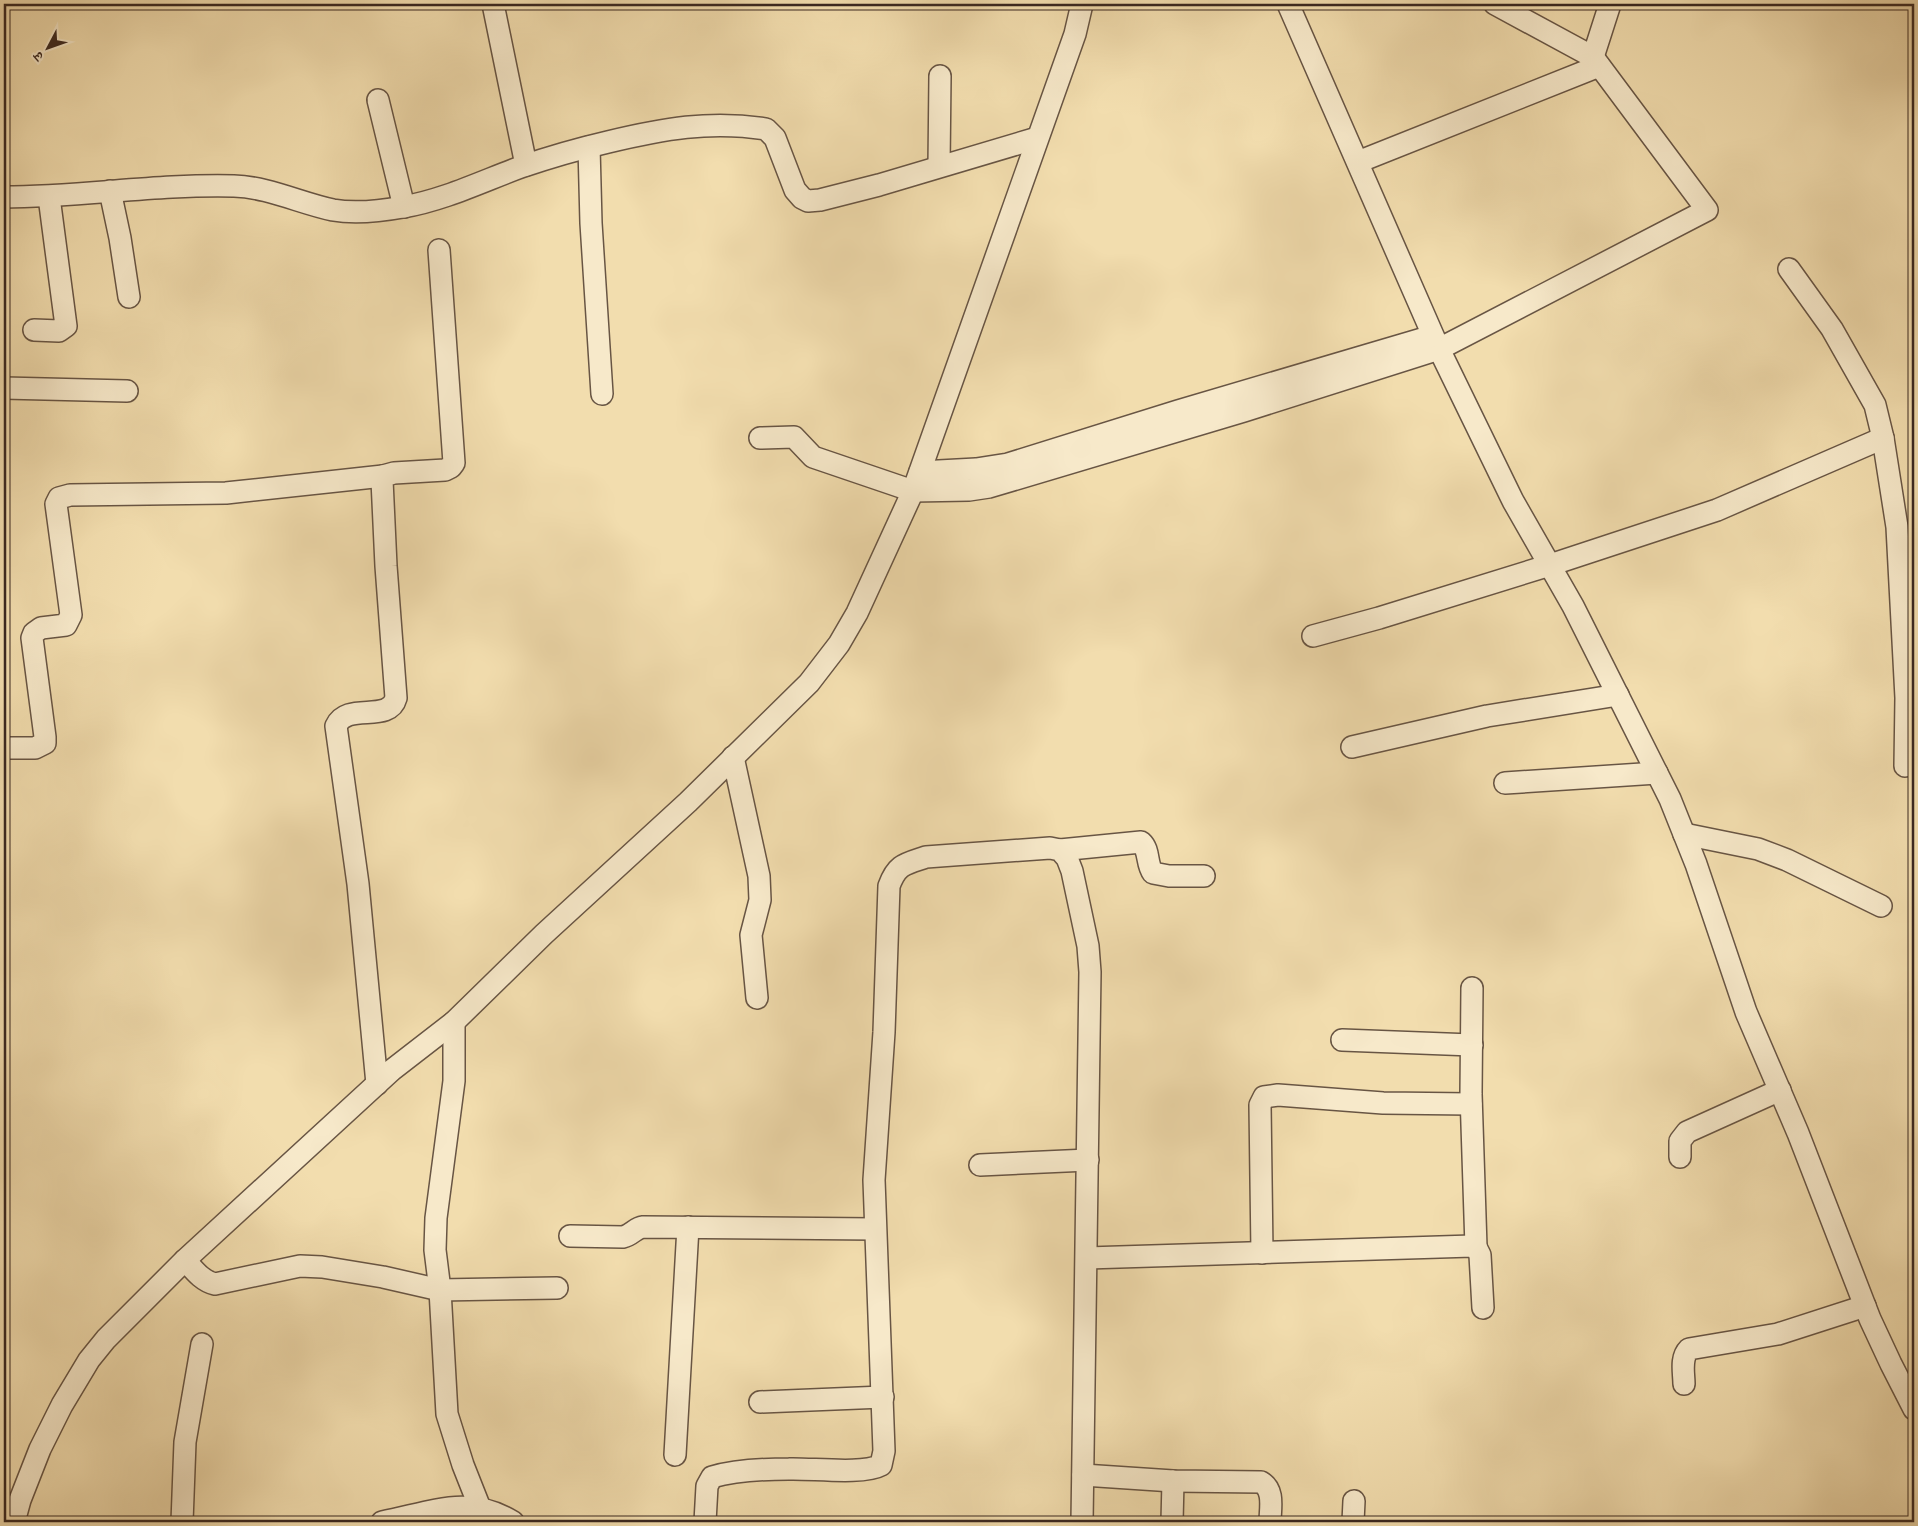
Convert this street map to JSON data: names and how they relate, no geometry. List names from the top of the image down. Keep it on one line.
{"north":"bottom left"}
